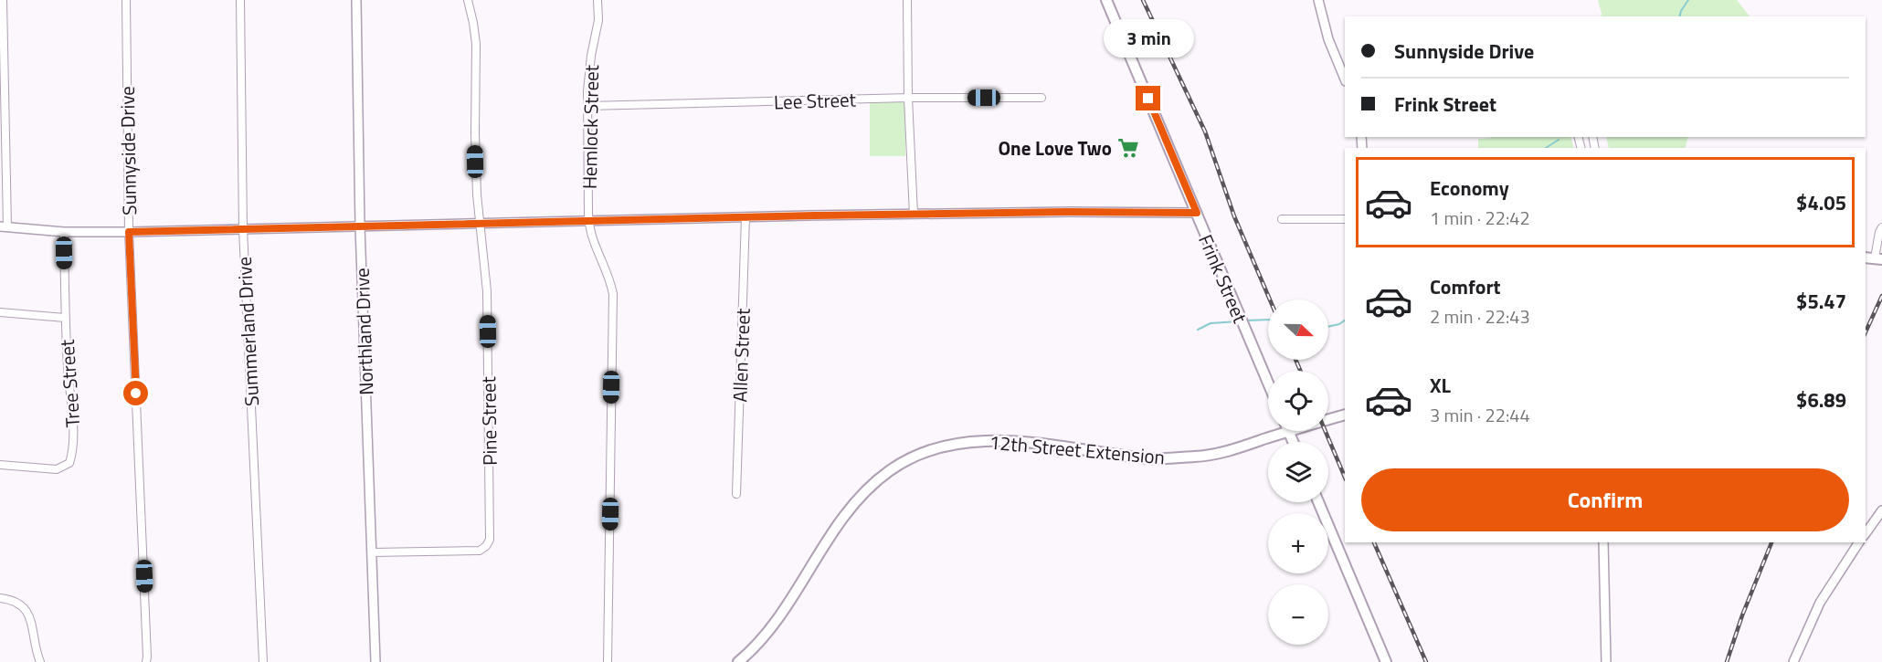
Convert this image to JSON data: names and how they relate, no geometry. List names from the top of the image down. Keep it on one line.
{"streets":{"main road":["Frink Street","12th Street Extension"],"street":["Lee Street","Hemlock Street","Sunnyside Drive","Summerland Drive","Northland Drive","Allen Street","Tree Street","Pine Street"]},"crossings":[["Lee Street","Hemlock Street"],["Northland Drive","Pine Street"]],"places":{"supermarket":["One Love Two"]},"north":"right","page":{"banner":["Sunnyside Drive","Frink Street"],"bubble":"3 min","list":[{"name":"Economy","note":"1 min · 22:42","value":"$4.05"},{"name":"Comfort","note":"2 min · 22:43","value":"$5.47"},{"name":"XL","note":"3 min · 22:44","value":"$6.89"}],"map_buttons":["+","−"],"buttons":"Confirm"}}
